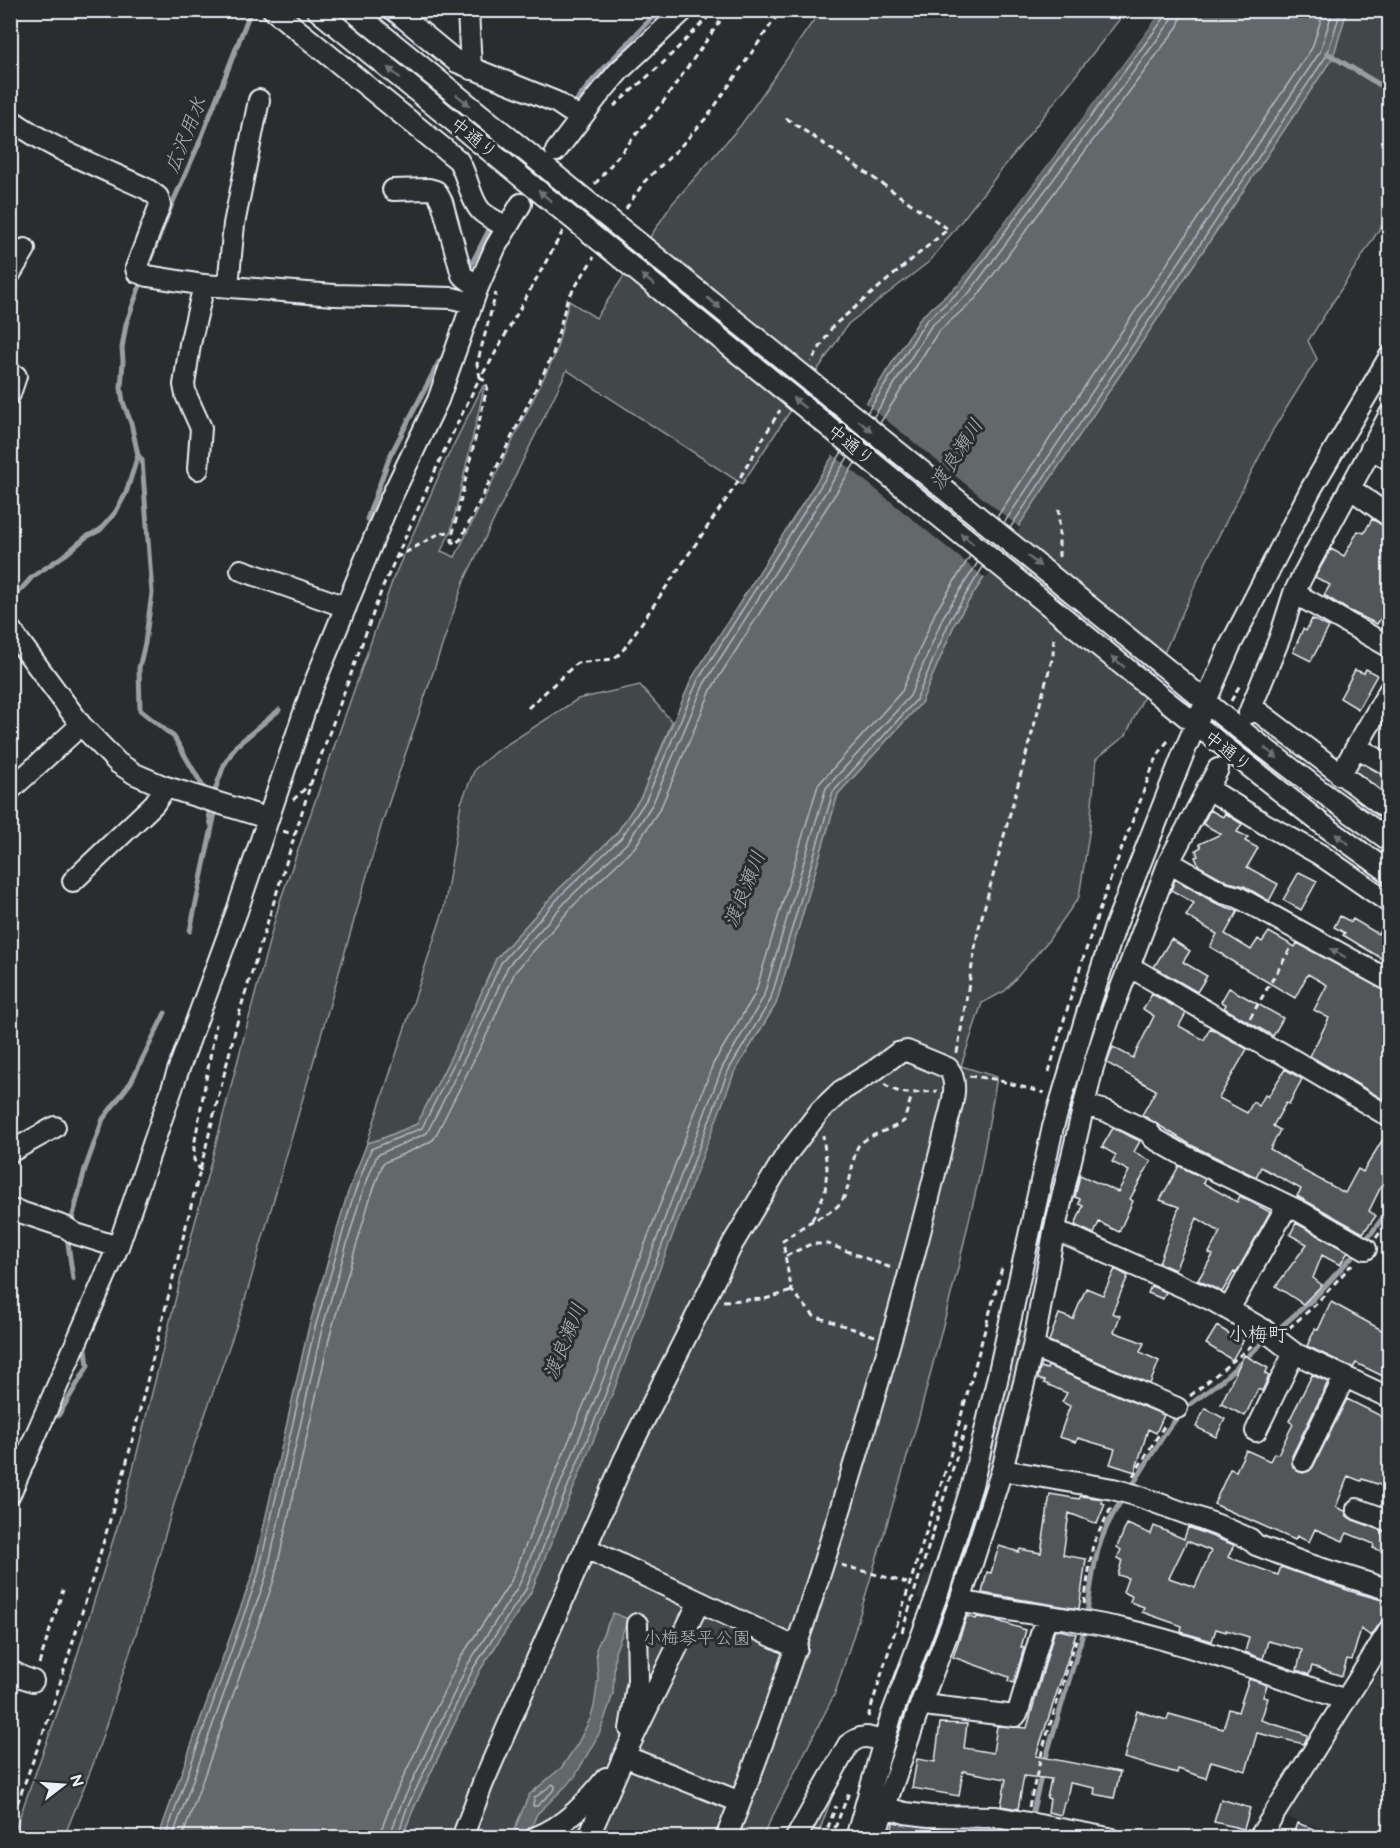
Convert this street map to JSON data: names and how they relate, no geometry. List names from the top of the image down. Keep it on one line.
{"streets":{"street":["中通り"]},"districts":["小梅町"],"water":["広沢用水","渡良瀬川"],"parks":["小梅琴平公園"],"north":"right"}
